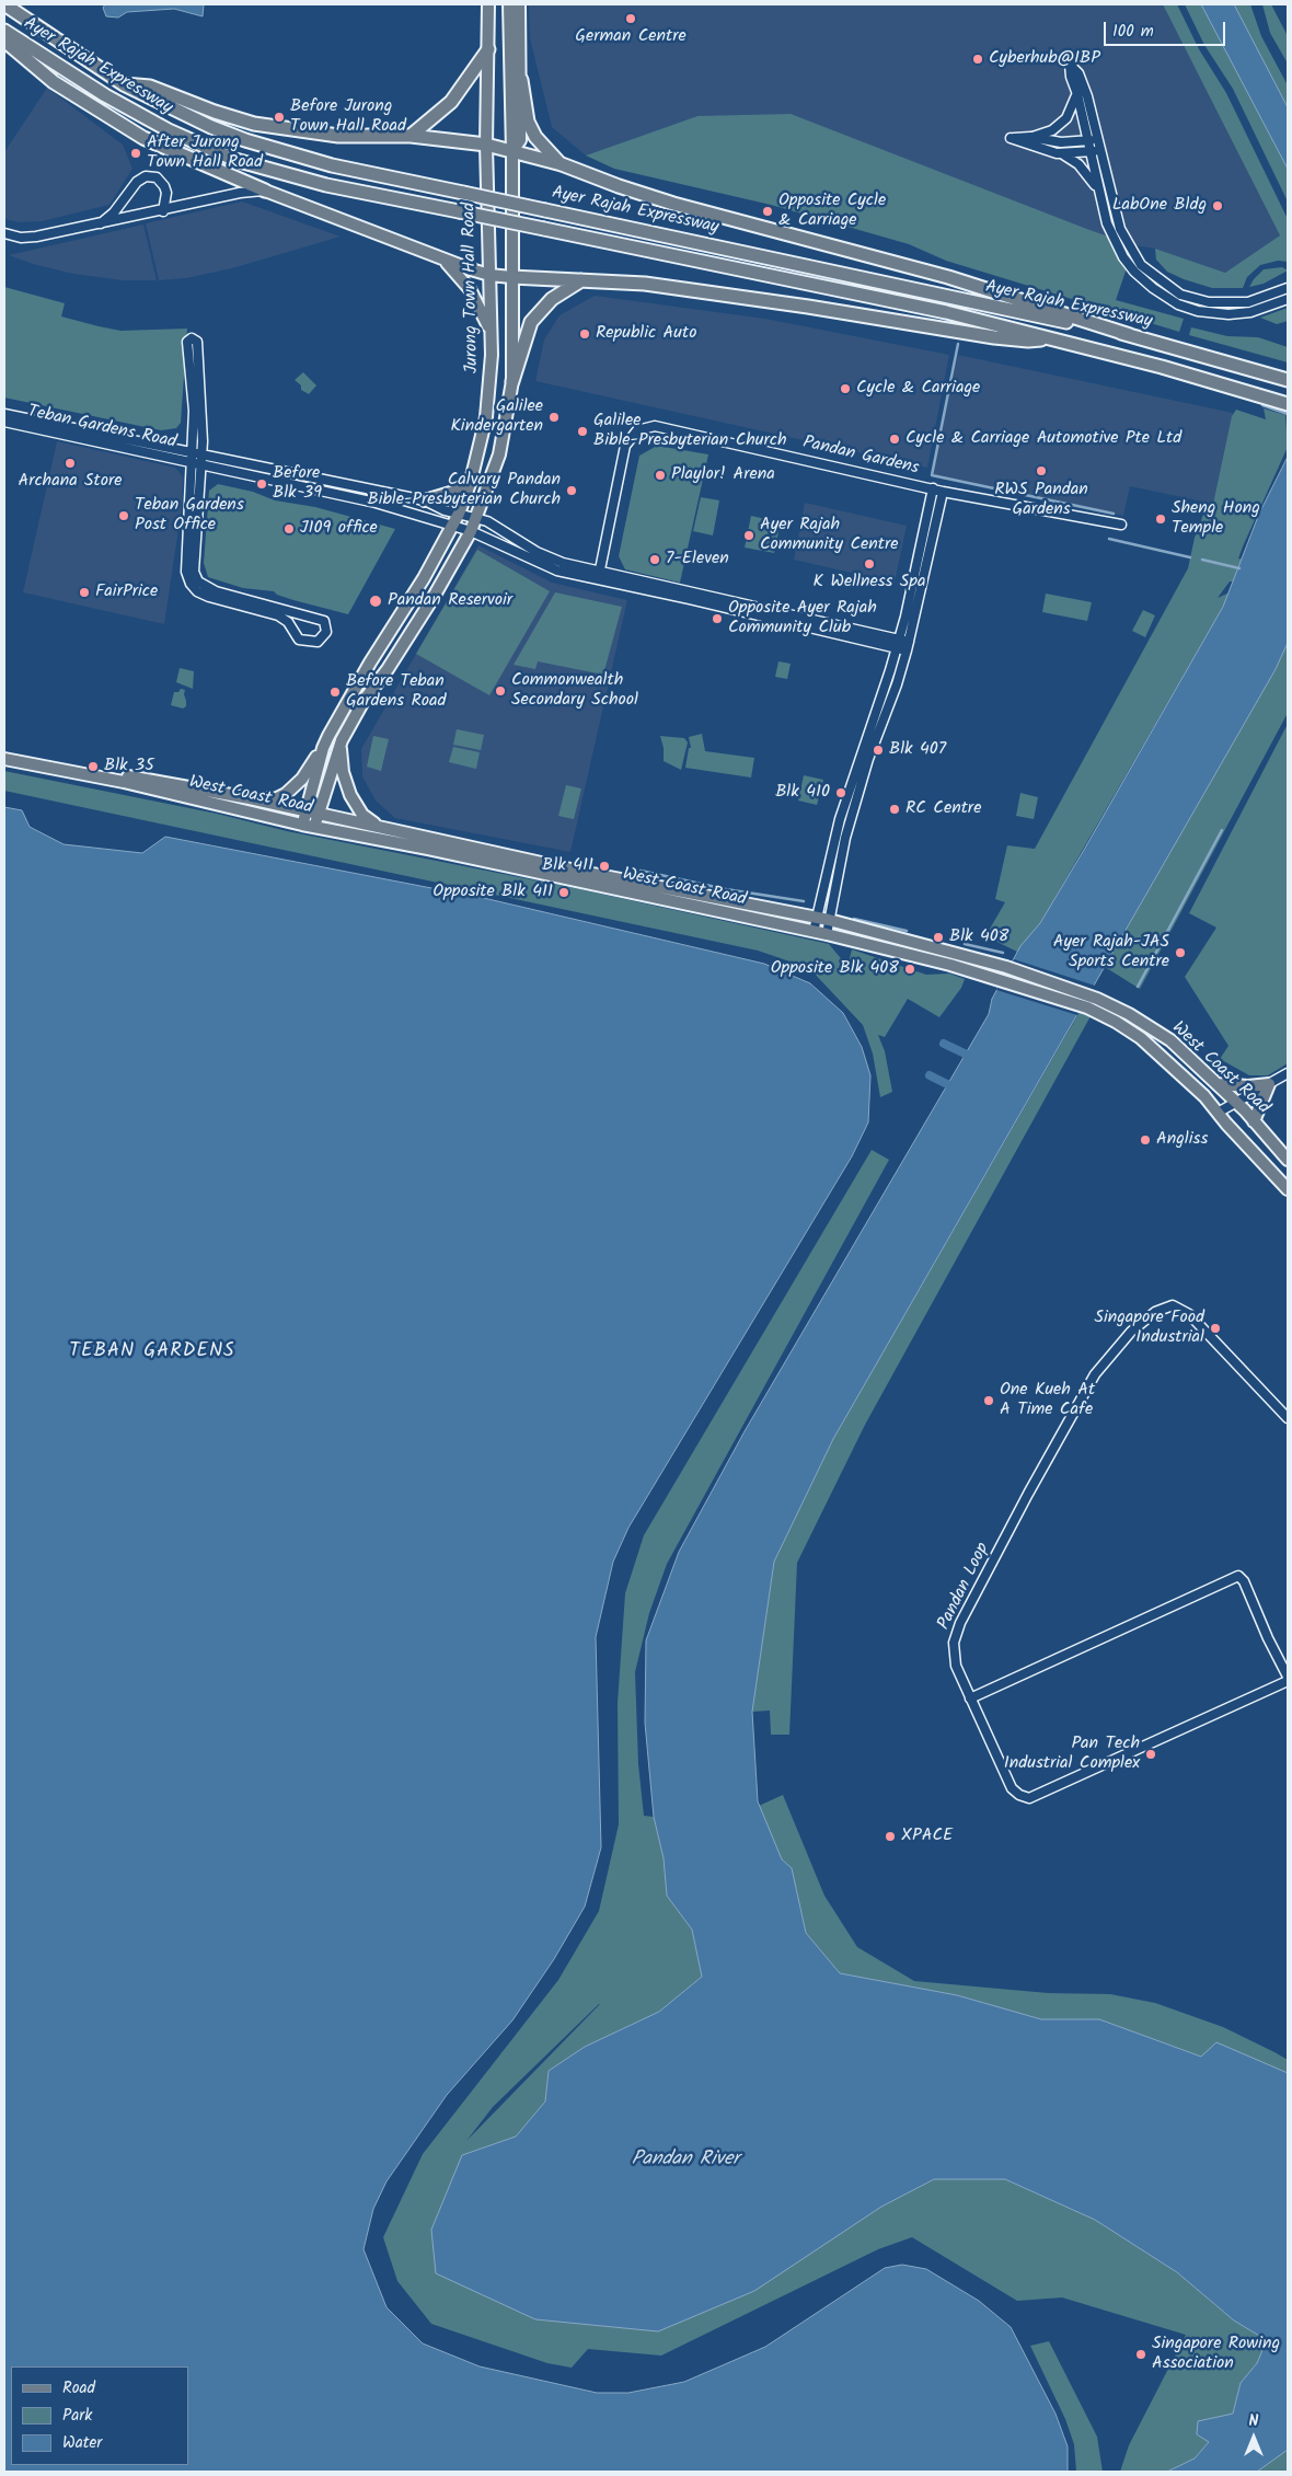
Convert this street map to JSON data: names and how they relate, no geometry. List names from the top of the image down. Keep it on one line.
{"streets":{"highway":["Ayer Rajah Expressway"],"main road":["Jurong Town Hall Road","West Coast Road"],"street":["Teban Gardens Road","Pandan Gardens","Pandan Loop"]},"crossings":[["Jurong Town Hall Road","Teban Gardens Road"],["Jurong Town Hall Road","West Coast Road"],["Pandan Gardens","West Coast Road"]],"districts":["TEBAN GARDENS"],"water":["Pandan River"],"places":["German Centre","Cyberhub@IBP","Before Jurong Town Hall Road","After Jurong Town Hall Road","LabOne Bldg","Opposite Cycle & Carriage","Republic Auto","Cycle & Carriage","Galilee Kindergarten","Galilee Bible-Presbyterian Church","Cycle & Carriage Automotive Pte Ltd","Archana Store","RWS Pandan Gardens","Playlor! Arena","Before Blk 39","Calvary Pandan Bible-Presbyterian Church","Teban Gardens Post Office","Sheng Hong Temple","J109 office","Ayer Rajah Community Centre","7-Eleven","K Wellness Spa","FairPrice","Pandan Reservoir","Opposite Ayer Rajah Community Club","Commonwealth Secondary School","Before Teban Gardens Road","Blk 407","Blk 35","Blk 410","RC Centre","Blk 411","Opposite Blk 411","Blk 408","Ayer Rajah-JAS Sports Centre","Opposite Blk 408","Angliss","Singapore Food Industrial","One Kueh At A Time Cafe","Pan Tech Industrial Complex","XPACE","Singapore Rowing Association"],"legend":["Road","Park","Water"],"scale_bar":"100 m","north":"top"}
